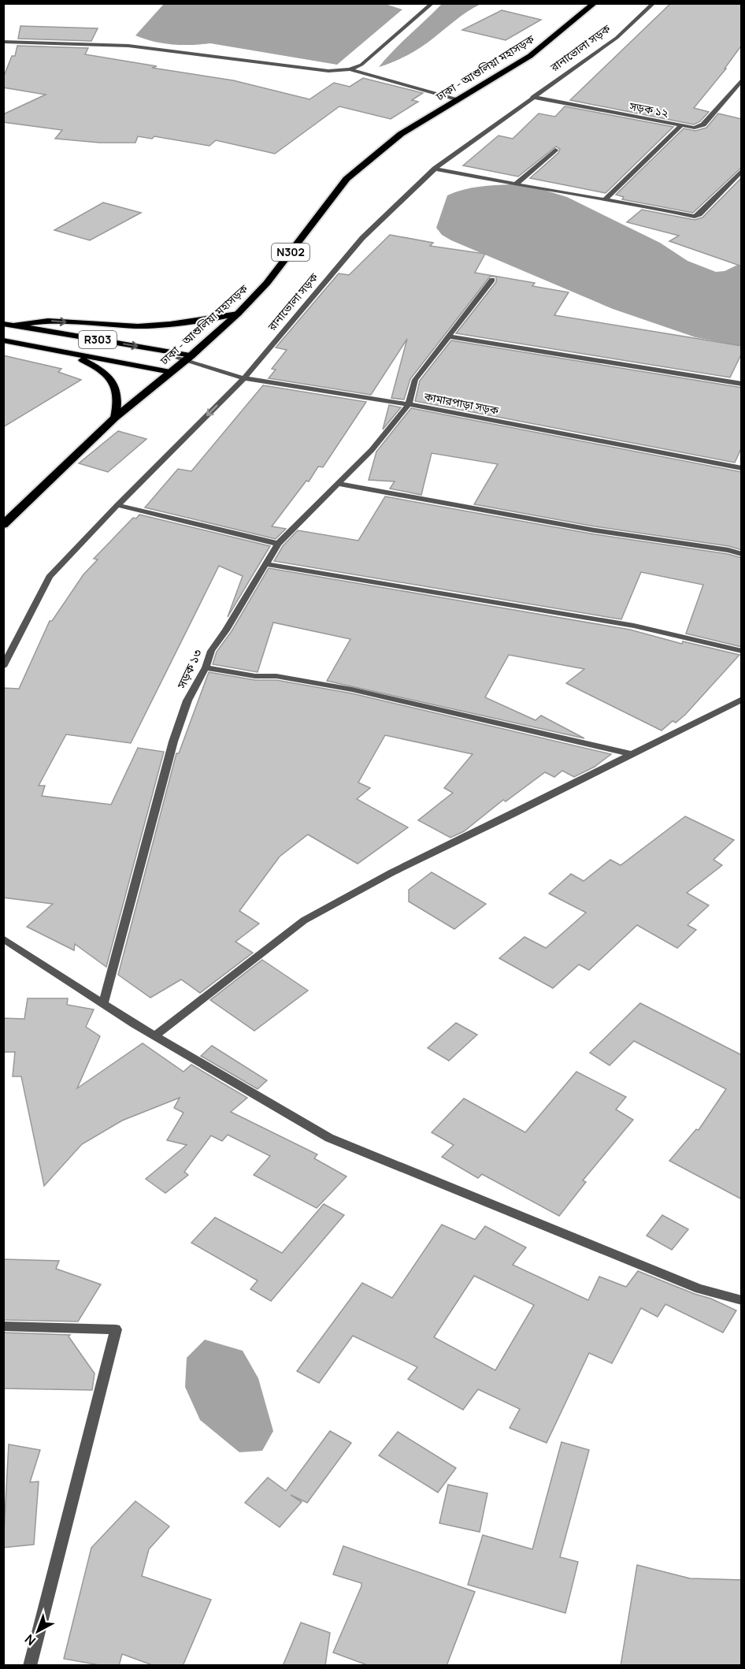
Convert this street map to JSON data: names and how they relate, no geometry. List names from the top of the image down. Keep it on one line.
{"streets":{"highway":["ঢাকা - আশুলিয়া মহাসড়ক","N302"],"main road":["R303"],"street":["রানাভোলা সড়ক","সড়ক ১২","কামারপাড়া সড়ক","সড়ক ১৩"]},"crossings":[["রানাভোলা সড়ক","সড়ক ১২"],["রানাভোলা সড়ক","কামারপাড়া সড়ক"],["ঢাকা - আশুলিয়া মহাসড়ক","R303"],["কামারপাড়া সড়ক","সড়ক ১৩"]],"north":"bottom left"}
